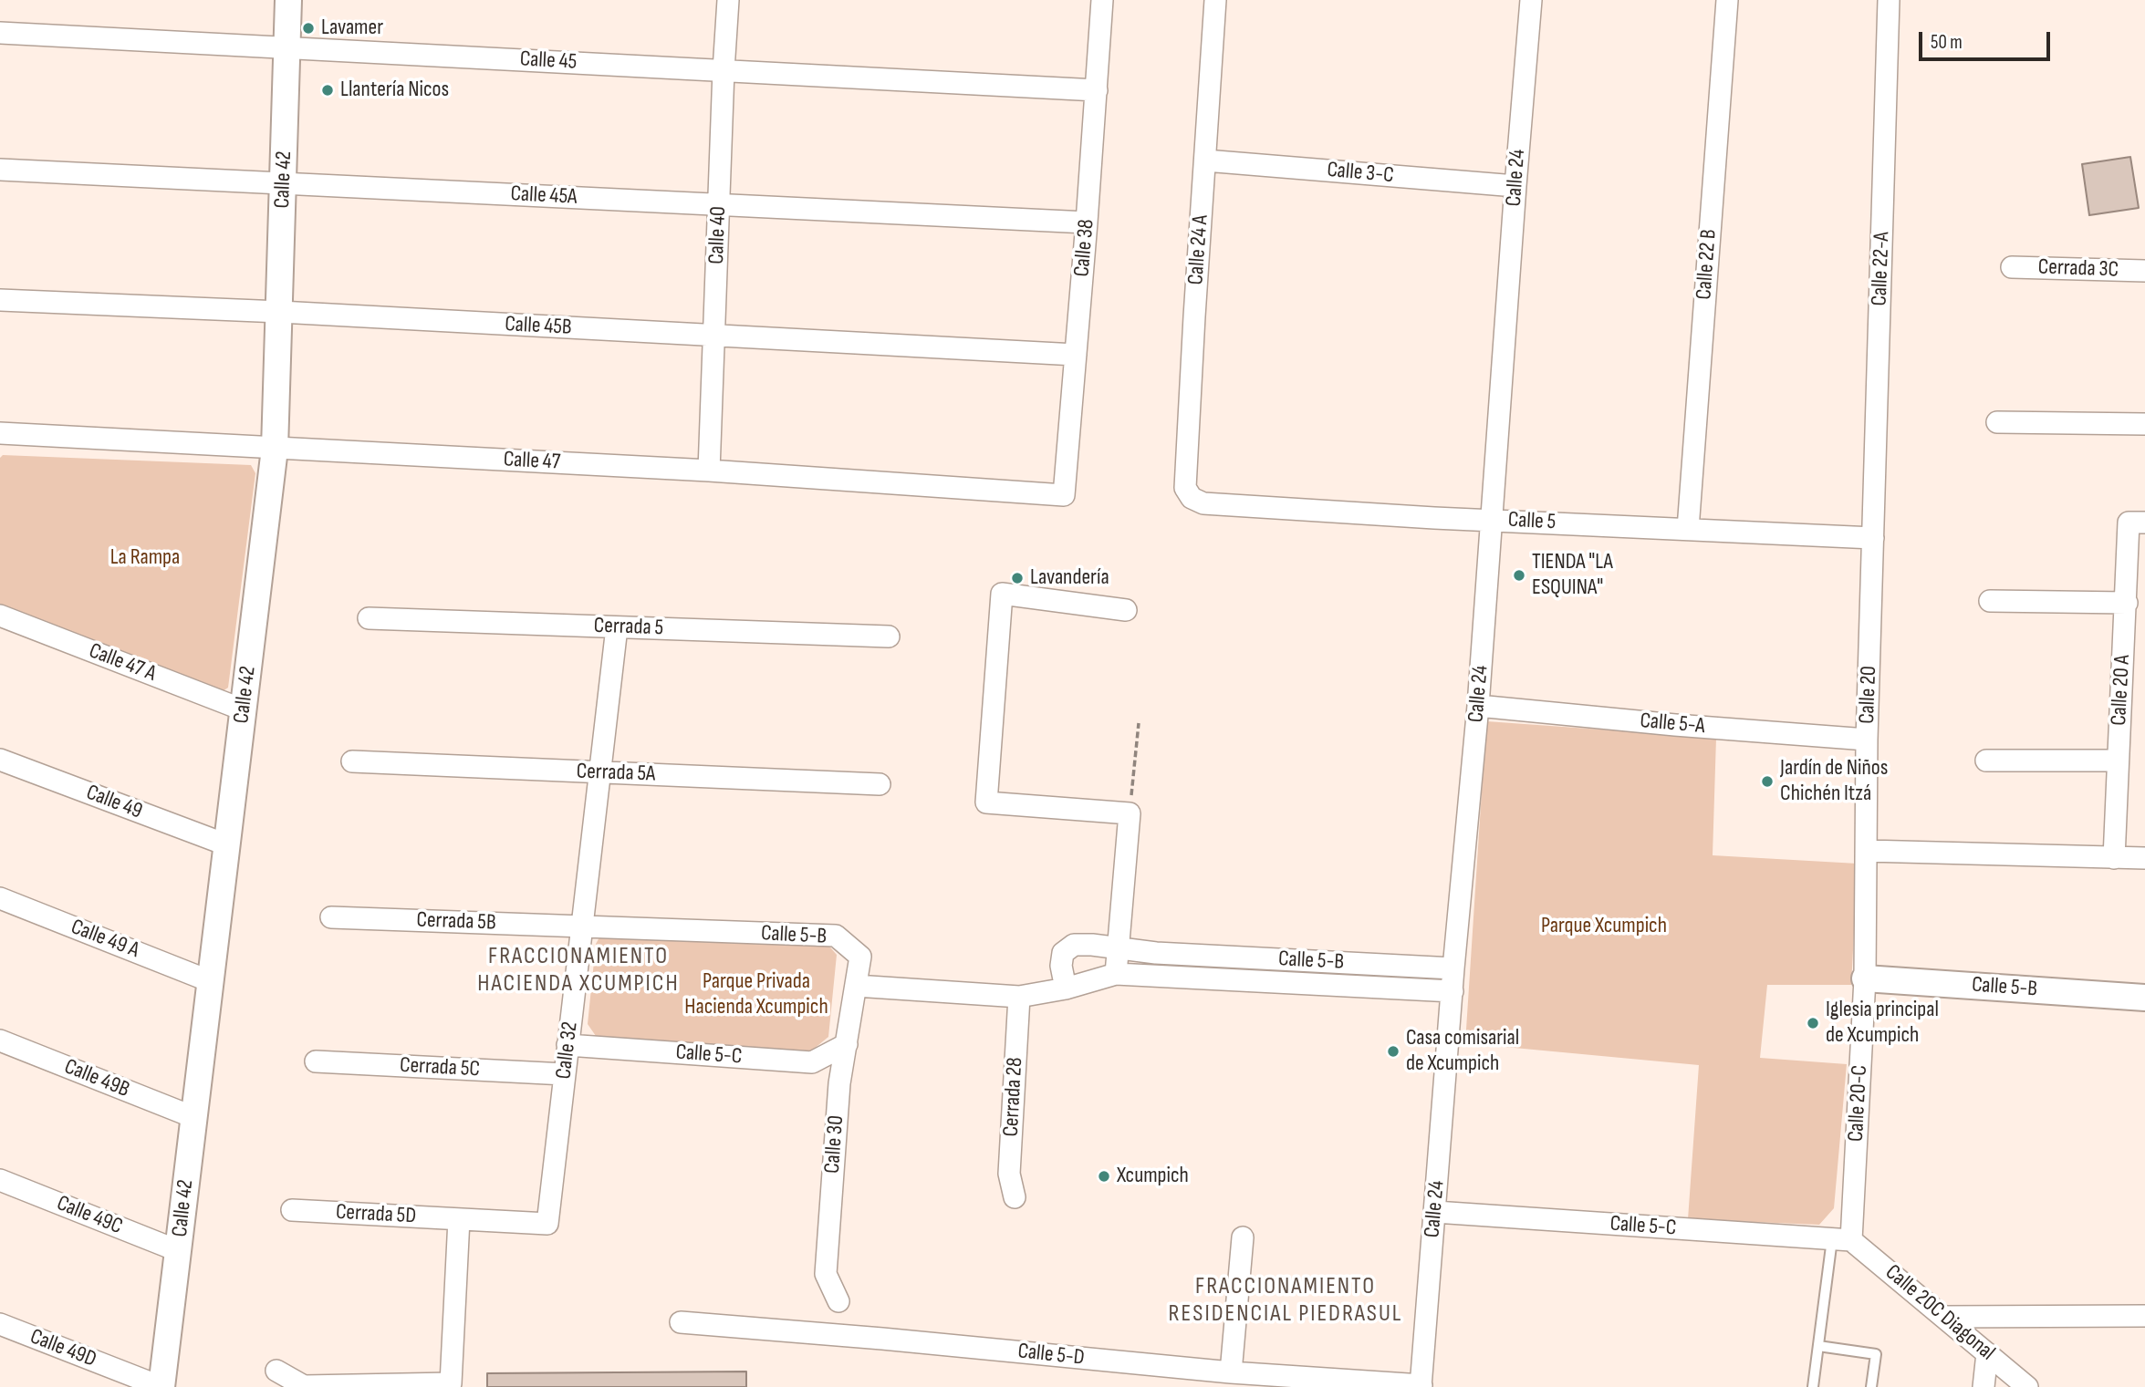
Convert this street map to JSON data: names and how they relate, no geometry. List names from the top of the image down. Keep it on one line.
{"streets":{"street":["Calle 45","Calle 3-C","Calle 24","Calle 42","Calle 45A","Calle 40","Calle 38","Calle 24 A","Calle 22 B","Calle 22-A","Cerrada 3C","Calle 45B","Calle 47","Calle 5","Cerrada 5","Calle 47 A","Calle 20 A","Calle 20","Calle 5-A","Cerrada 5A","Calle 49","Cerrada 5B","Calle 5-B","Calle 49 A","Calle 32","Calle 5-C","Cerrada 5C","Calle 49B","Cerrada 28","Calle 20-C","Calle 30","Cerrada 5D","Calle 49C","Calle 20C Diagonal","Calle 49D","Calle 5-D"]},"crossings":[["Calle 45","Calle 42"],["Calle 45","Calle 40"],["Calle 45","Calle 38"],["Calle 3-C","Calle 24"],["Calle 3-C","Calle 24 A"],["Calle 24","Calle 5"],["Calle 24","Calle 5-A"],["Calle 24","Calle 5-B"],["Calle 24","Calle 5-C"],["Calle 24","Calle 5-D"],["Calle 42","Calle 45A"],["Calle 42","Calle 45B"],["Calle 42","Calle 47"],["Calle 42","Calle 47 A"],["Calle 42","Calle 49"],["Calle 42","Calle 49 A"],["Calle 42","Calle 49B"],["Calle 42","Calle 49C"],["Calle 42","Calle 49D"],["Calle 45A","Calle 40"],["Calle 45A","Calle 38"],["Calle 40","Calle 45B"],["Calle 40","Calle 47"],["Calle 38","Calle 45B"],["Calle 38","Calle 47"],["Calle 24 A","Calle 5"],["Calle 22 B","Calle 5"],["Calle 22-A","Calle 5"],["Calle 22-A","Calle 20"],["Calle 5","Calle 20"],["Cerrada 5","Calle 32"],["Calle 20","Calle 5-A"],["Calle 20","Calle 20-C"],["Cerrada 5A","Calle 32"],["Cerrada 5B","Calle 5-B"],["Cerrada 5B","Calle 32"],["Calle 5-B","Calle 32"],["Calle 5-B","Cerrada 28"],["Calle 5-B","Calle 20-C"],["Calle 5-B","Calle 30"],["Calle 32","Calle 5-C"],["Calle 32","Cerrada 5C"],["Calle 32","Cerrada 5D"],["Calle 5-C","Calle 20-C"],["Calle 5-C","Calle 30"],["Calle 5-C","Calle 20C Diagonal"],["Calle 20-C","Calle 20C Diagonal"]],"districts":["FRACCIONAMIENTO HACIENDA XCUMPICH","FRACCIONAMIENTO RESIDENCIAL PIEDRASUL"],"parks":["La Rampa","Parque Xcumpich","Parque Privada Hacienda Xcumpich"],"places":["Lavamer","Llantería Nicos","TIENDA \"LA ESQUINA\"","Lavandería","Jardín de Niños Chichén Itzá","Iglesia principal de Xcumpich","Casa comisarial de Xcumpich","Xcumpich"],"scale_bar":"50 m"}
